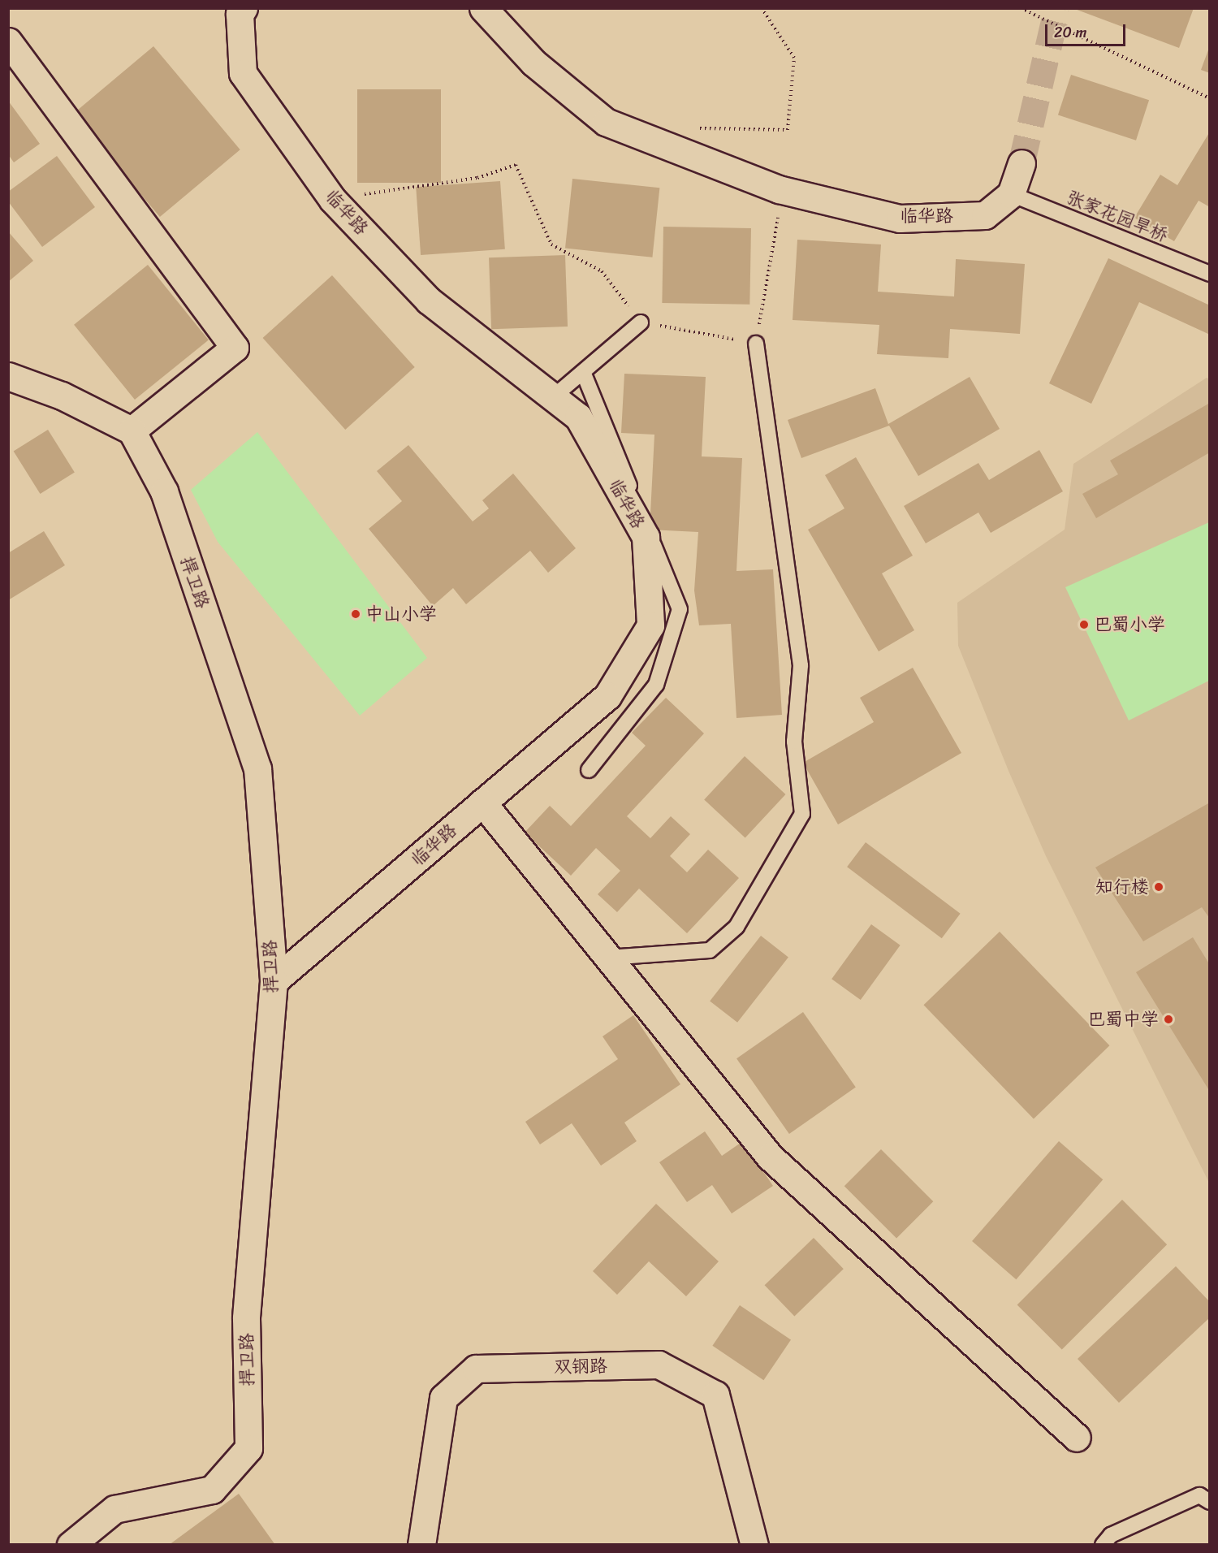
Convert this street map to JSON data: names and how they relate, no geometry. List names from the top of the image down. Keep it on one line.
{"streets":{"street":["临华路","捍卫路","双钢路"],"lane":["张家花园旱桥"]},"crossings":[["临华路","张家花园旱桥"],["临华路","捍卫路"]],"places":["中山小学","巴蜀小学","知行楼","巴蜀中学"],"scale_bar":"20 m"}
